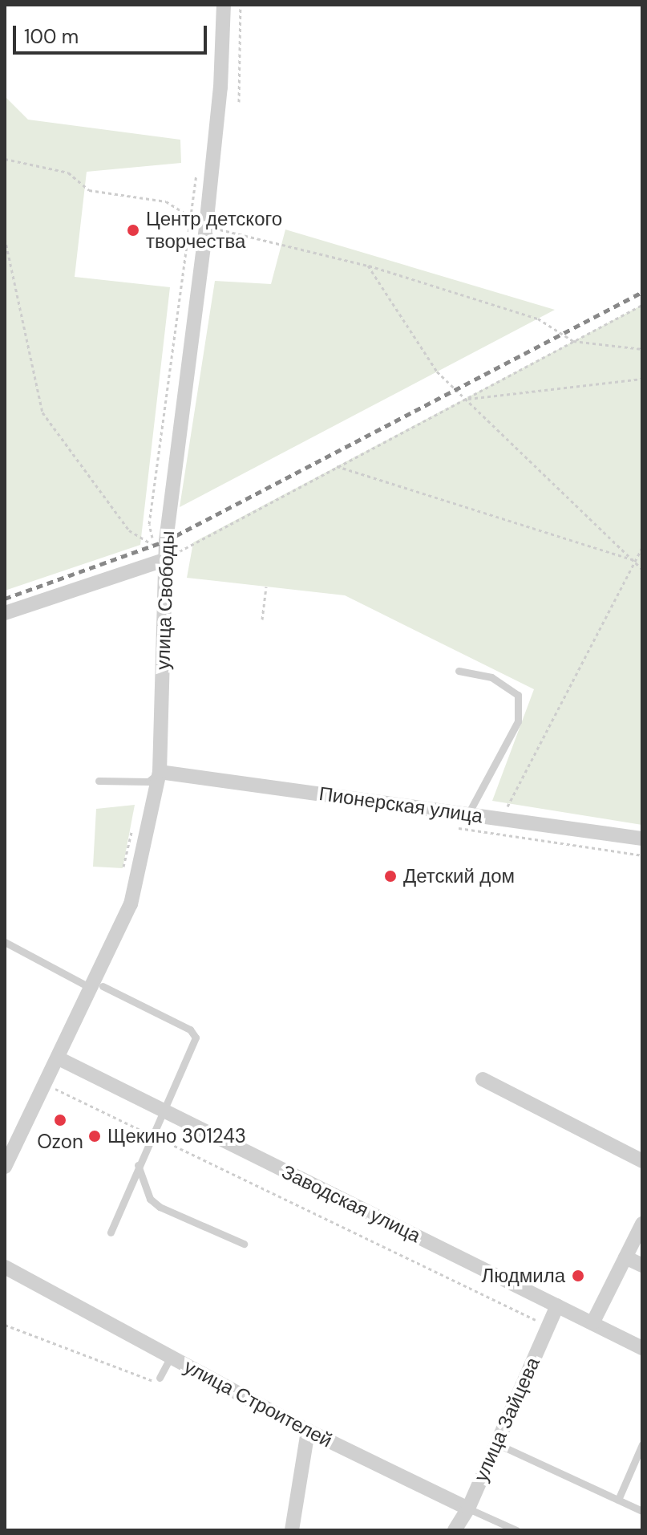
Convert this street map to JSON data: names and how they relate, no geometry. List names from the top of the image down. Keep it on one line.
{"streets":{"street":["улица Свободы","Пионерская улица","Заводская улица","улица Строителей","улица Зайцева"]},"crossings":[["улица Свободы","Пионерская улица"],["улица Свободы","Заводская улица"],["Заводская улица","улица Зайцева"],["улица Строителей","улица Зайцева"]],"places":["Центр детского творчества","Детский дом","Ozon","Щекино 301243","Людмила"],"scale_bar":"100 m"}
